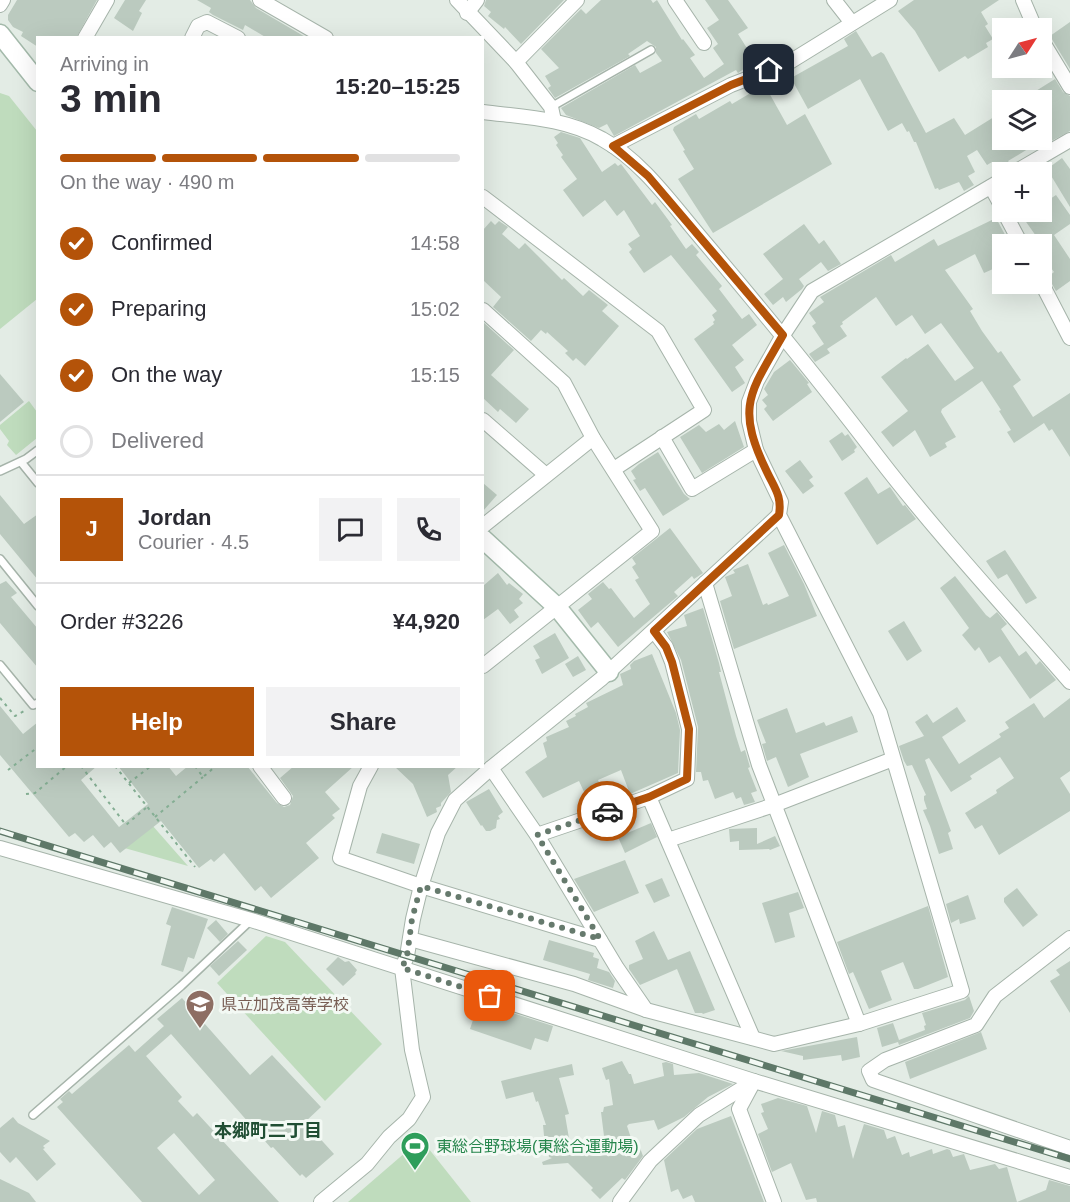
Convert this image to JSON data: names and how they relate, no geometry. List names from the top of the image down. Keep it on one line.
{"districts":["本郷町二丁目"],"places":{"school or university":["県立加茂高等学校"],"sports":["東総合野球場(東総合運動場)"]},"north":"top right","page":{"map_buttons":["+","−"],"heading":["3 min","Arriving in","15:20–15:25"],"panel":["Jordan","Courier · 4.5","Order #3226","¥4,920"],"bar":"On the way · 490 m","list":[["Confirmed","14:58"],["Preparing","15:02"],["On the way","15:15"],"Delivered"],"round":"J","buttons":["Help","Share"]}}
